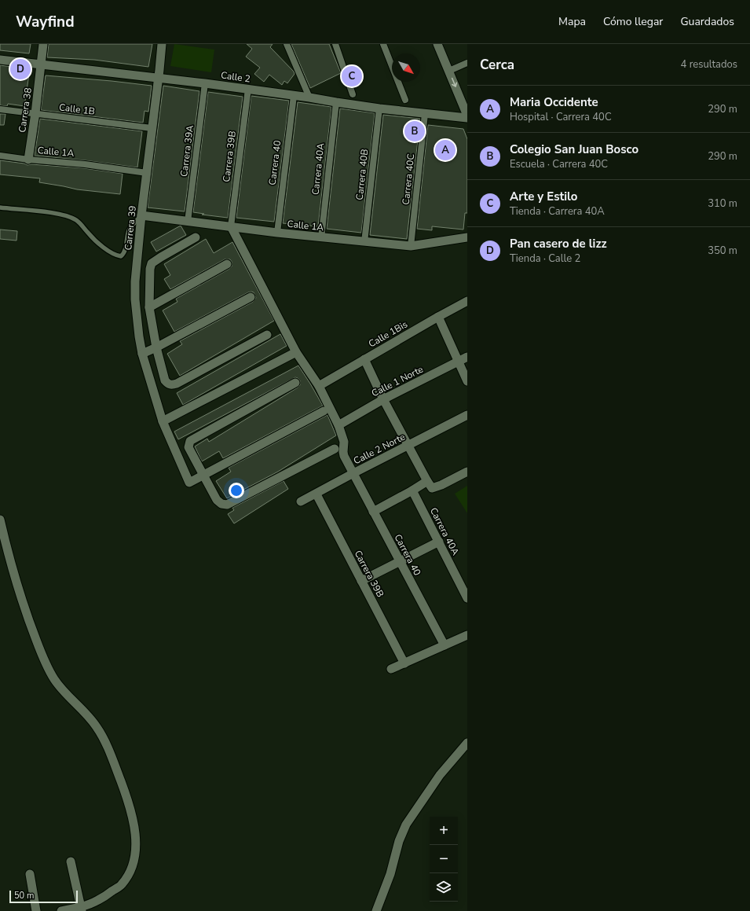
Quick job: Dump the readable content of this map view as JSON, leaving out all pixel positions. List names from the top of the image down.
{
  "streets": {
    "street": [
      "Calle 2",
      "Calle 1B",
      "Carrera 38",
      "Carrera 39A",
      "Calle 1A",
      "Carrera 39B",
      "Carrera 40",
      "Carrera 40A",
      "Carrera 40B",
      "Carrera 40C",
      "Carrera 39",
      "Calle 1Bis",
      "Calle 1 Norte",
      "Calle 2 Norte"
    ]
  },
  "crossings": [
    ["Calle 2", "Carrera 38"],
    ["Calle 2", "Carrera 39A"],
    ["Calle 2", "Carrera 39B"],
    ["Calle 2", "Carrera 40"],
    ["Calle 2", "Carrera 40A"],
    ["Calle 2", "Carrera 40B"],
    ["Calle 2", "Carrera 40C"],
    ["Calle 2", "Carrera 39"],
    ["Calle 1B", "Carrera 38"],
    ["Calle 1B", "Carrera 39"],
    ["Carrera 38", "Calle 1A"],
    ["Carrera 39A", "Calle 1A"],
    ["Calle 1A", "Carrera 39B"],
    ["Calle 1A", "Carrera 40"],
    ["Calle 1A", "Carrera 40A"],
    ["Calle 1A", "Carrera 40B"],
    ["Calle 1A", "Carrera 40C"],
    ["Calle 1A", "Carrera 39"],
    ["Carrera 39B", "Calle 2 Norte"],
    ["Carrera 40", "Calle 1 Norte"],
    ["Carrera 40", "Calle 2 Norte"]
  ],
  "scale_bar": "50 m",
  "north": "bottom right",
  "page": {
    "header": "Wayfind",
    "nav": ["Mapa", "Cómo llegar", "Guardados"],
    "heading": ["Cerca", "4 resultados"],
    "pins": [
      "D",
      "C",
      "B",
      "A"
    ],
    "list": [
      {
        "mark": "A",
        "name": "Maria Occidente",
        "note": "Hospital · Carrera 40C",
        "value": "290 m"
      },
      {
        "mark": "B",
        "name": "Colegio San Juan Bosco",
        "note": "Escuela · Carrera 40C",
        "value": "290 m"
      },
      {
        "mark": "C",
        "name": "Arte y Estilo",
        "note": "Tienda · Carrera 40A",
        "value": "310 m"
      },
      {
        "mark": "D",
        "name": "Pan casero de lizz",
        "note": "Tienda · Calle 2",
        "value": "350 m"
      }
    ],
    "map_buttons": ["+", "−"],
    "scale": "50 m"
  }
}
